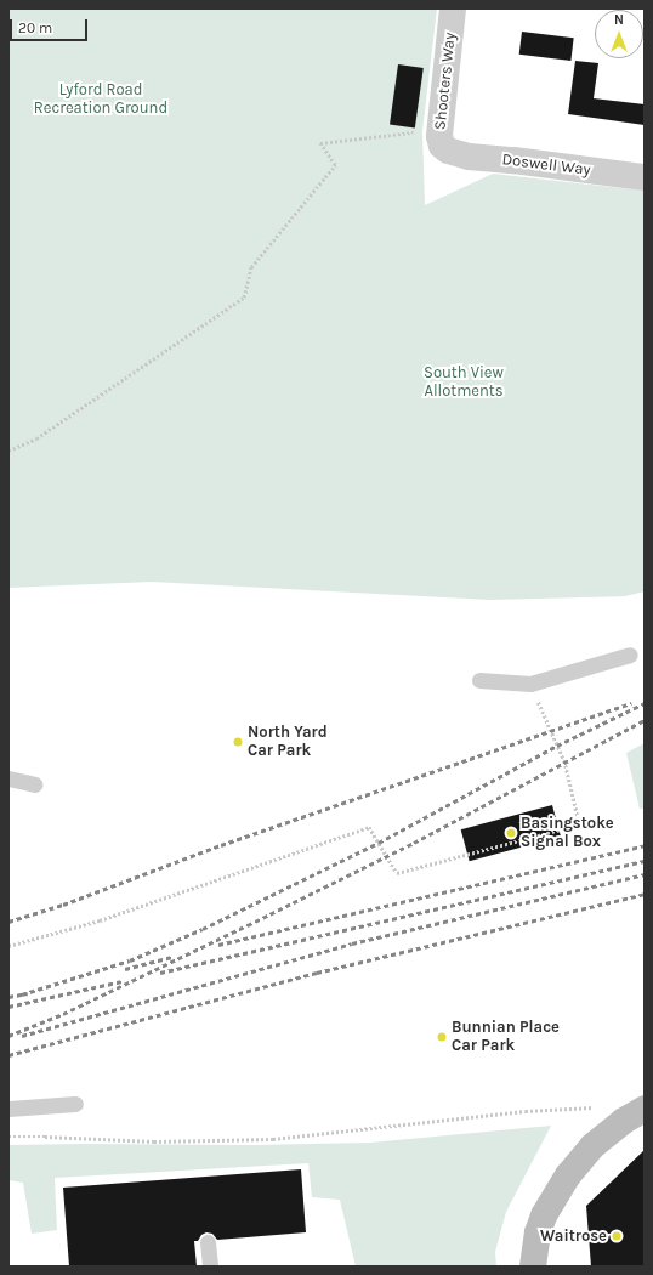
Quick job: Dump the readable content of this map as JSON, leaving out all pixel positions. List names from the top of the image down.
{
  "streets": {
    "street": ["Shooters Way", "Doswell Way"]
  },
  "crossings": [
    ["Shooters Way", "Doswell Way"]
  ],
  "parks": ["Lyford Road Recreation Ground", "South View Allotments"],
  "places": [
    "North Yard Car Park",
    "Basingstoke Signal Box",
    "Bunnian Place Car Park",
    "Waitrose"
  ],
  "scale_bar": "20 m",
  "north": "top"
}
